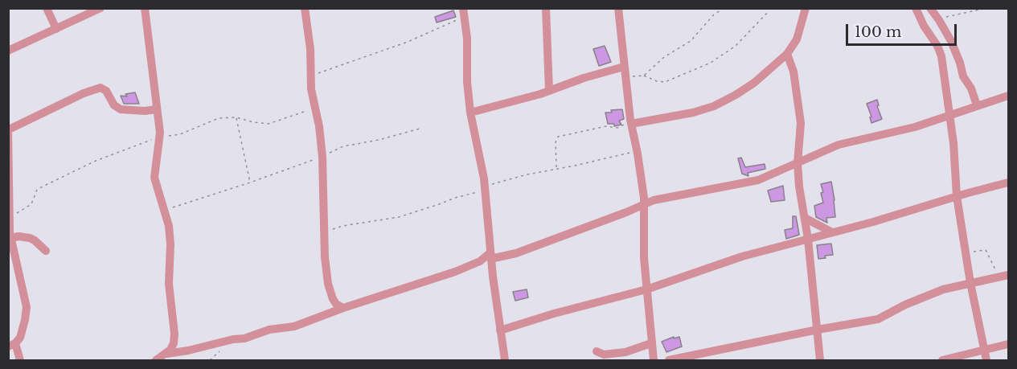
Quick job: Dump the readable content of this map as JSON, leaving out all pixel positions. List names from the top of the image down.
{
  "scale_bar": "100 m"
}
